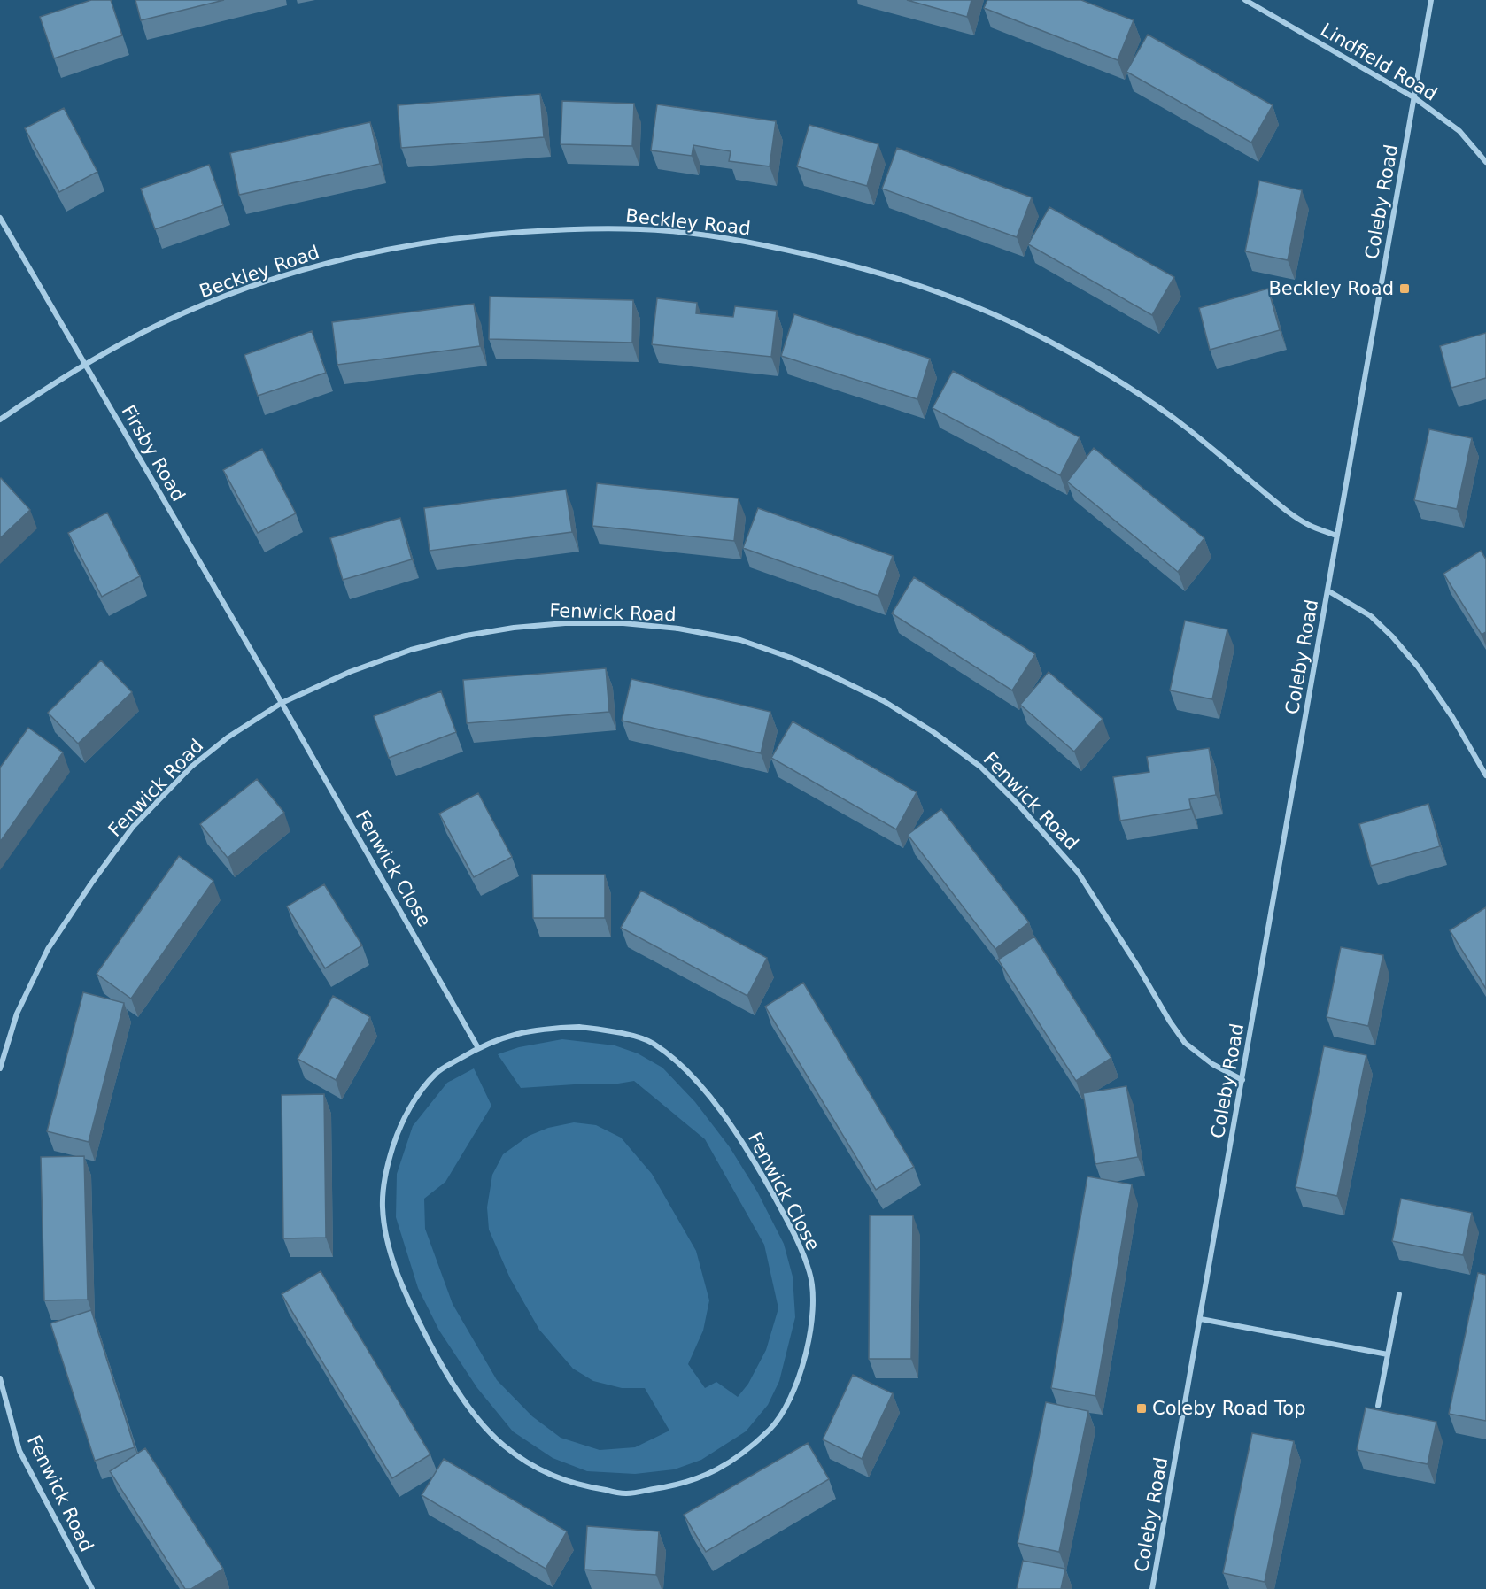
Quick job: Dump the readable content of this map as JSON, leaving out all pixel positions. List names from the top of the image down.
{
  "streets": {
    "street": [
      "Lindfield Road",
      "Coleby Road",
      "Beckley Road",
      "Firsby Road",
      "Fenwick Road",
      "Fenwick Close"
    ]
  },
  "crossings": [
    ["Lindfield Road", "Coleby Road"],
    ["Coleby Road", "Beckley Road"],
    ["Coleby Road", "Fenwick Road"],
    ["Beckley Road", "Firsby Road"],
    ["Firsby Road", "Fenwick Road"],
    ["Firsby Road", "Fenwick Close"],
    ["Fenwick Road", "Fenwick Close"]
  ],
  "places": {
    "transit": ["Beckley Road", "Coleby Road Top"]
  }
}
